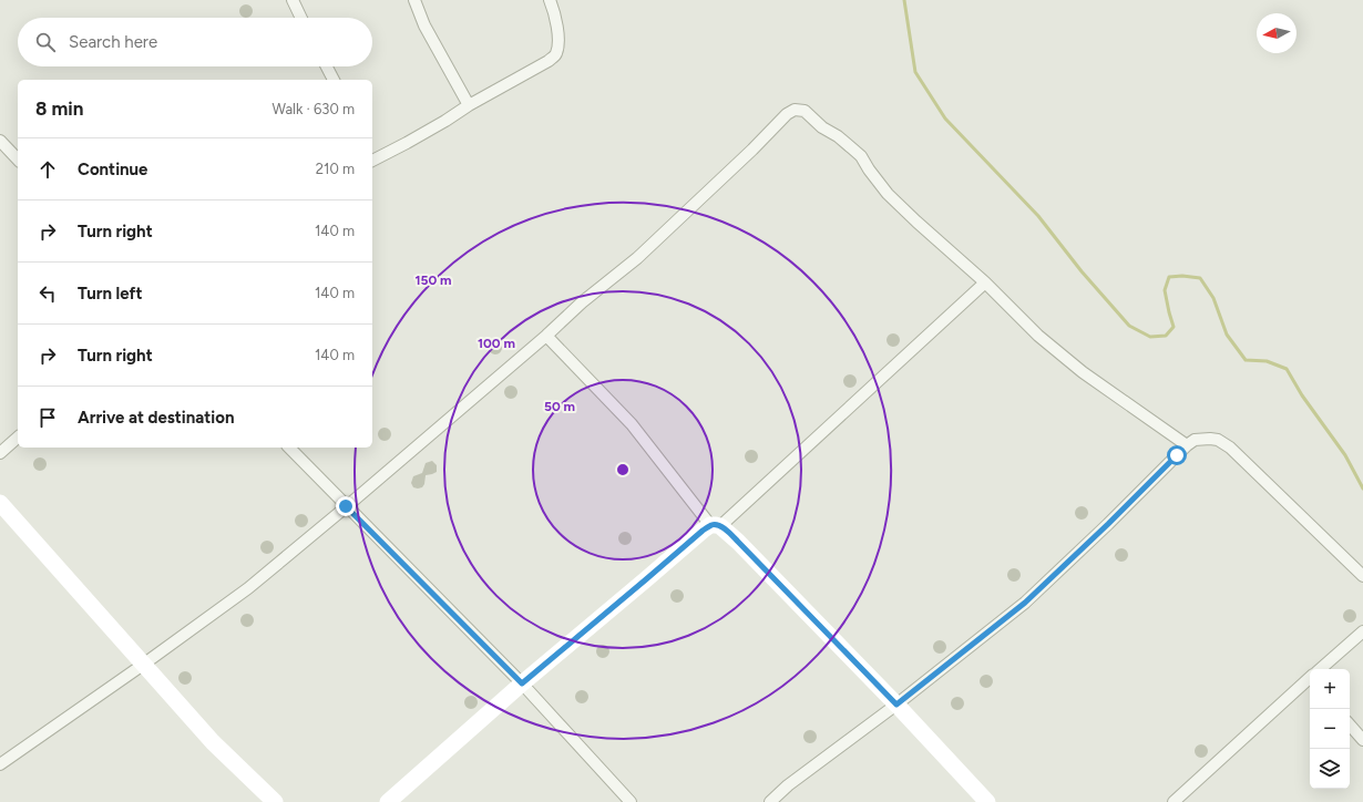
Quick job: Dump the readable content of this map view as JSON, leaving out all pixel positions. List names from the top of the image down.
{
  "north": "left",
  "page": {
    "search": "Search here",
    "heading": ["8 min", "Walk · 630 m"],
    "list": [
      ["Continue", "210 m"],
      ["Turn right", "140 m"],
      ["Turn left", "140 m"],
      ["Turn right", "140 m"],
      "Arrive at destination"
    ],
    "map_buttons": ["+", "−"]
  },
  "rings": ["150 m", "100 m", "50 m"]
}
